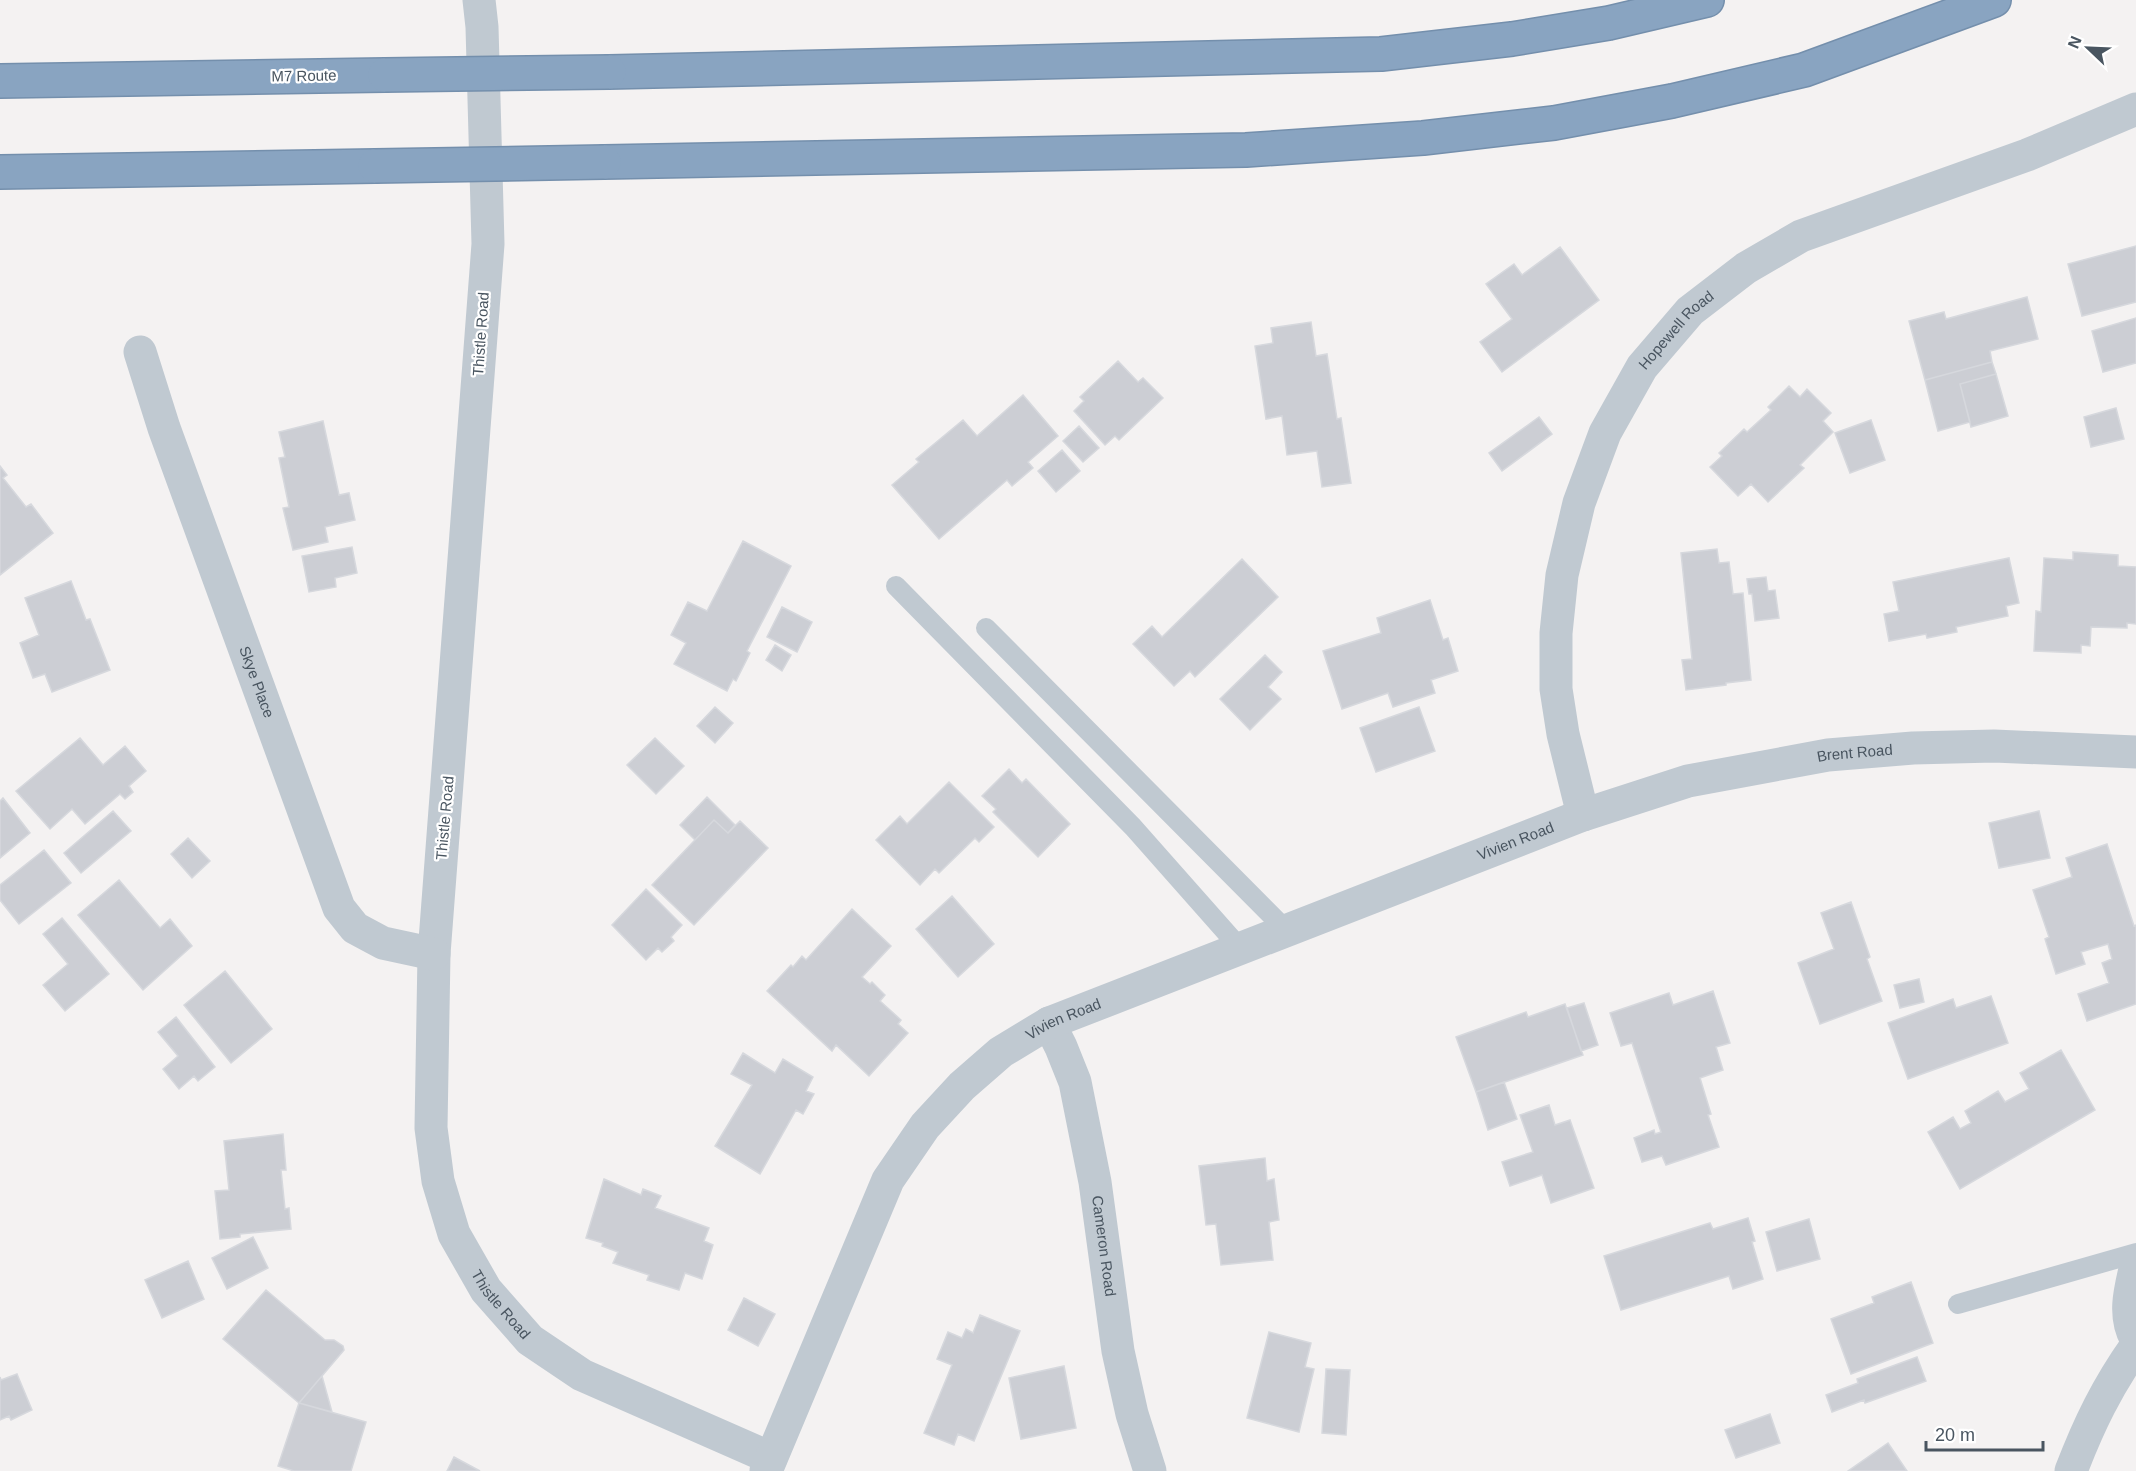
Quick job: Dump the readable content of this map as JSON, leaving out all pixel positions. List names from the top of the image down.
{
  "streets": {
    "highway": ["M7 Route"],
    "street": [
      "Hopewell Road",
      "Thistle Road",
      "Skye Place",
      "Brent Road",
      "Vivien Road",
      "Cameron Road"
    ]
  },
  "crossings": [
    ["Hopewell Road", "Brent Road"],
    ["Hopewell Road", "Vivien Road"],
    ["Thistle Road", "Skye Place"],
    ["Thistle Road", "Vivien Road"],
    ["Brent Road", "Vivien Road"],
    ["Vivien Road", "Cameron Road"]
  ],
  "scale_bar": "20 m",
  "north": "top left"
}
